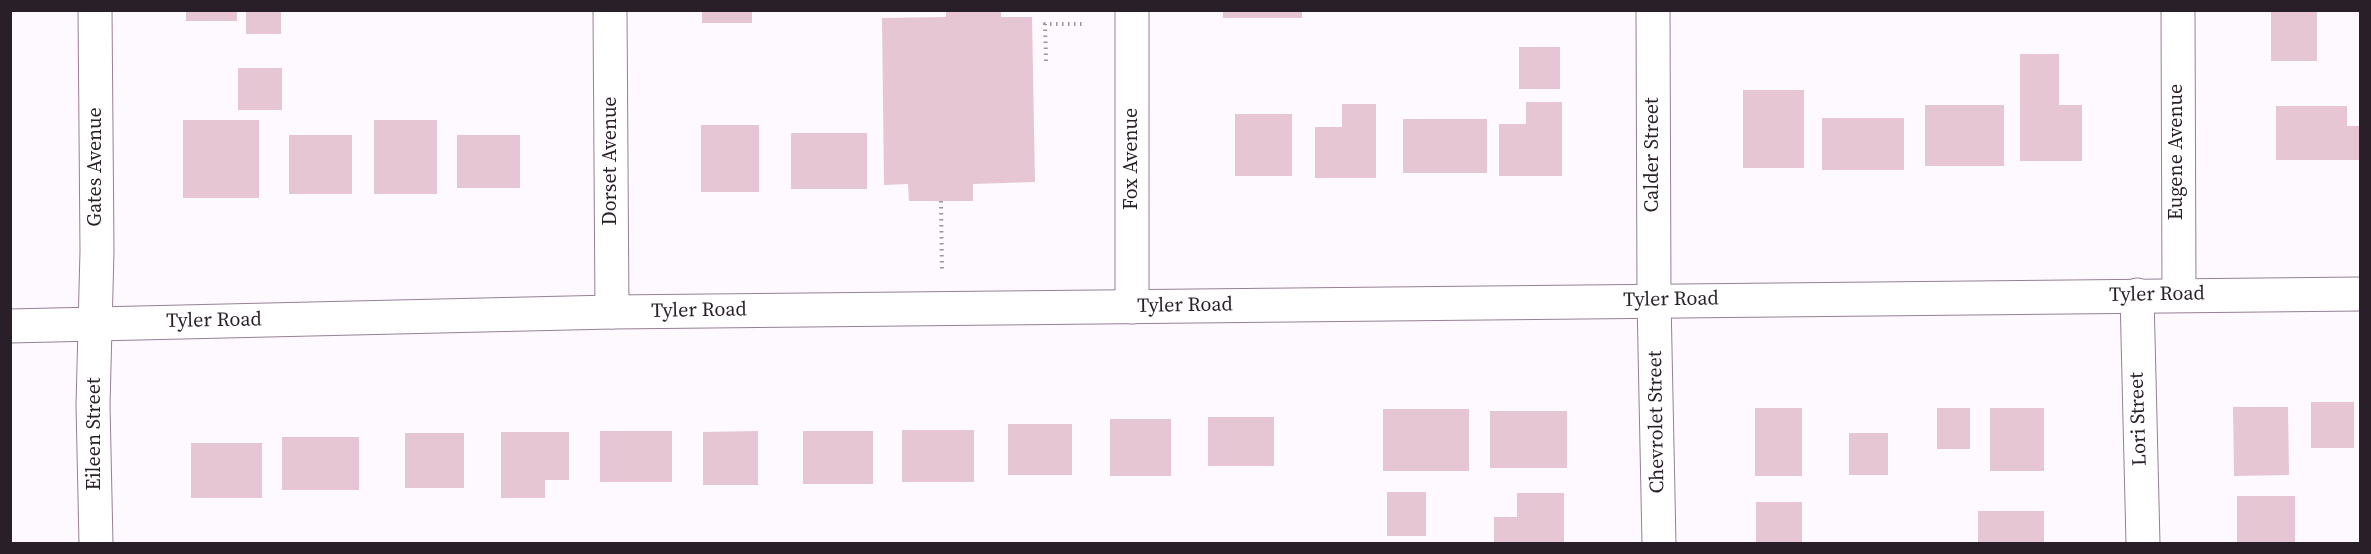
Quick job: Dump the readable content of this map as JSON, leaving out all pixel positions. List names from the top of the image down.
{
  "streets": {
    "street": [
      "Eugene Avenue",
      "Calder Street",
      "Fox Avenue",
      "Dorset Avenue",
      "Gates Avenue",
      "Tyler Road",
      "Lori Street",
      "Chevrolet Street",
      "Eileen Street"
    ]
  },
  "crossings": [
    ["Eugene Avenue", "Tyler Road"],
    ["Calder Street", "Tyler Road"],
    ["Calder Street", "Chevrolet Street"],
    ["Fox Avenue", "Tyler Road"],
    ["Dorset Avenue", "Tyler Road"],
    ["Gates Avenue", "Tyler Road"],
    ["Gates Avenue", "Eileen Street"],
    ["Tyler Road", "Lori Street"],
    ["Tyler Road", "Chevrolet Street"],
    ["Tyler Road", "Eileen Street"]
  ]
}
